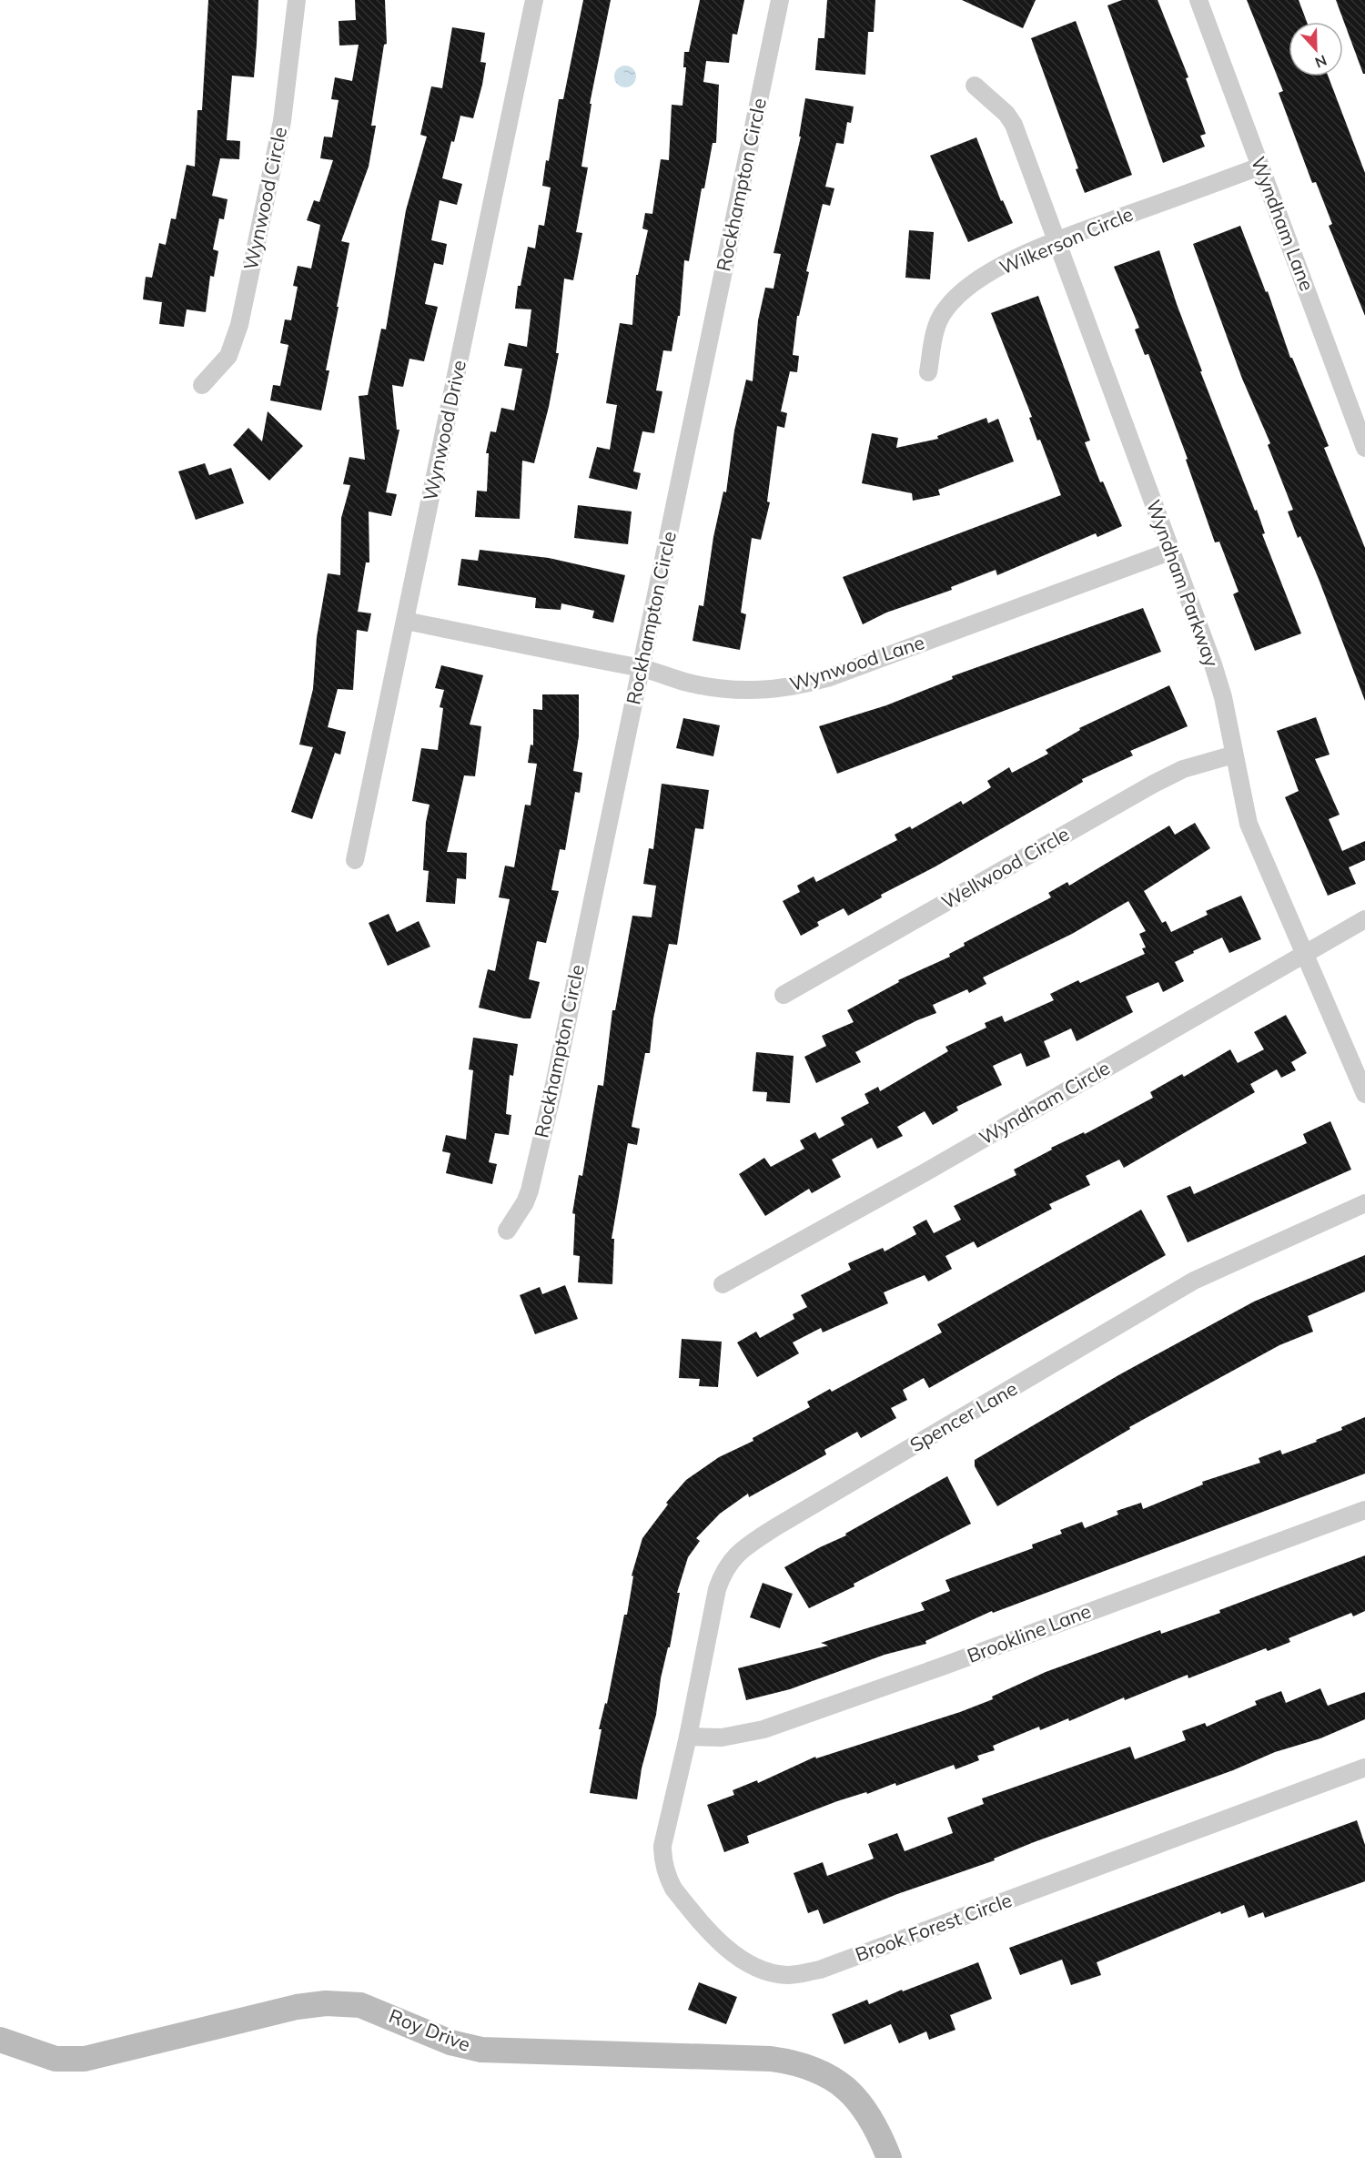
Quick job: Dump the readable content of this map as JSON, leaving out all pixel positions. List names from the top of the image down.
{
  "streets": {
    "street": [
      "Rockhampton Circle",
      "Wynwood Circle",
      "Wyndham Lane",
      "Wilkerson Circle",
      "Wynwood Drive",
      "Wyndham Parkway",
      "Wynwood Lane",
      "Wellwood Circle",
      "Wyndham Circle",
      "Spencer Lane",
      "Brookline Lane",
      "Brook Forest Circle",
      "Roy Drive"
    ]
  },
  "crossings": [
    ["Rockhampton Circle", "Wynwood Lane"],
    ["Wyndham Lane", "Wilkerson Circle"],
    ["Wilkerson Circle", "Wyndham Parkway"],
    ["Wynwood Drive", "Wynwood Lane"],
    ["Wyndham Parkway", "Wynwood Lane"],
    ["Wyndham Parkway", "Wellwood Circle"],
    ["Wyndham Parkway", "Wyndham Circle"],
    ["Spencer Lane", "Brookline Lane"],
    ["Spencer Lane", "Brook Forest Circle"],
    ["Brookline Lane", "Brook Forest Circle"]
  ],
  "north": "bottom"
}
